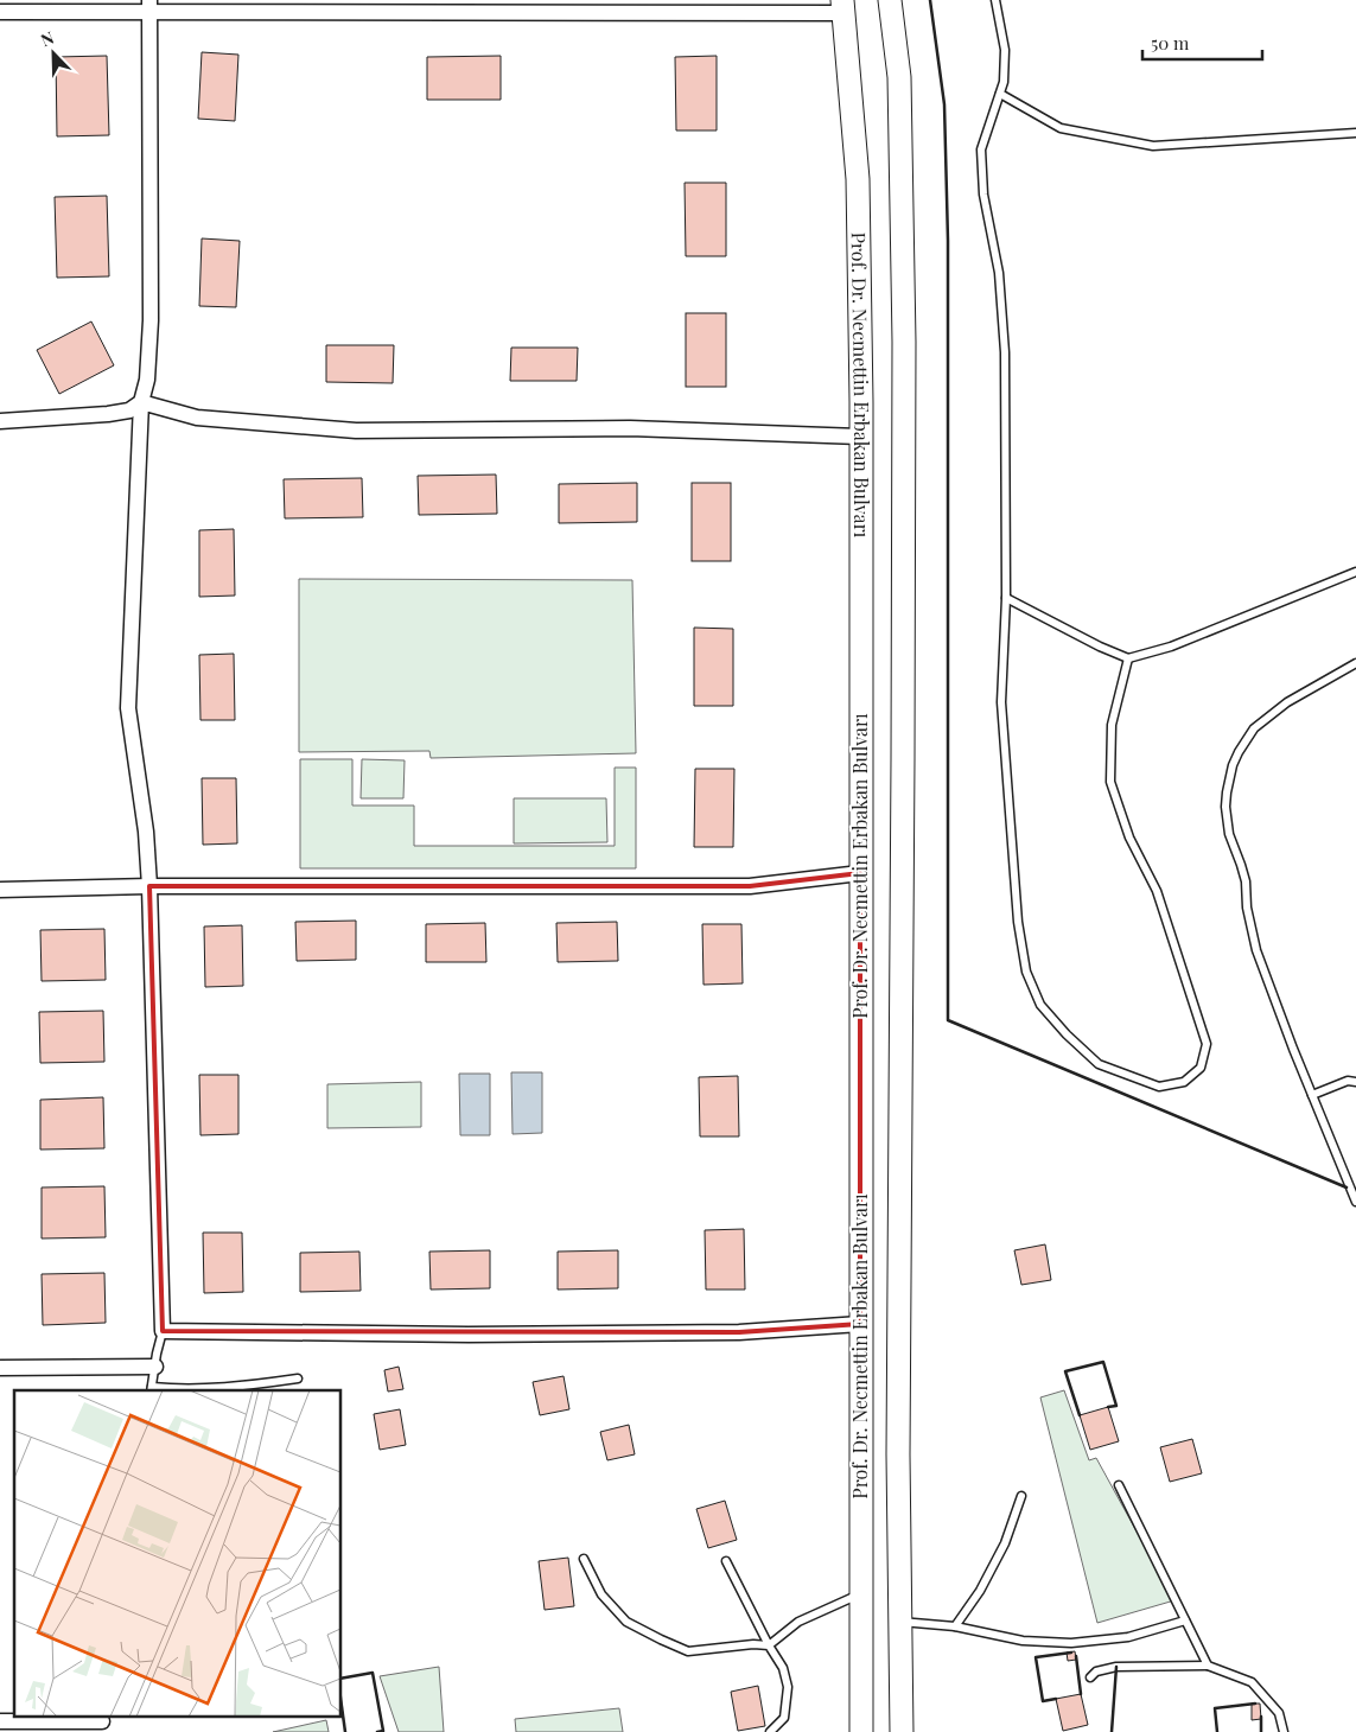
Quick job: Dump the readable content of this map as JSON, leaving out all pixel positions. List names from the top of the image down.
{
  "streets": {
    "main road": ["Prof. Dr. Necmettin Erbakan Bulvarı"]
  },
  "scale_bar": "50 m",
  "north": "top left"
}
